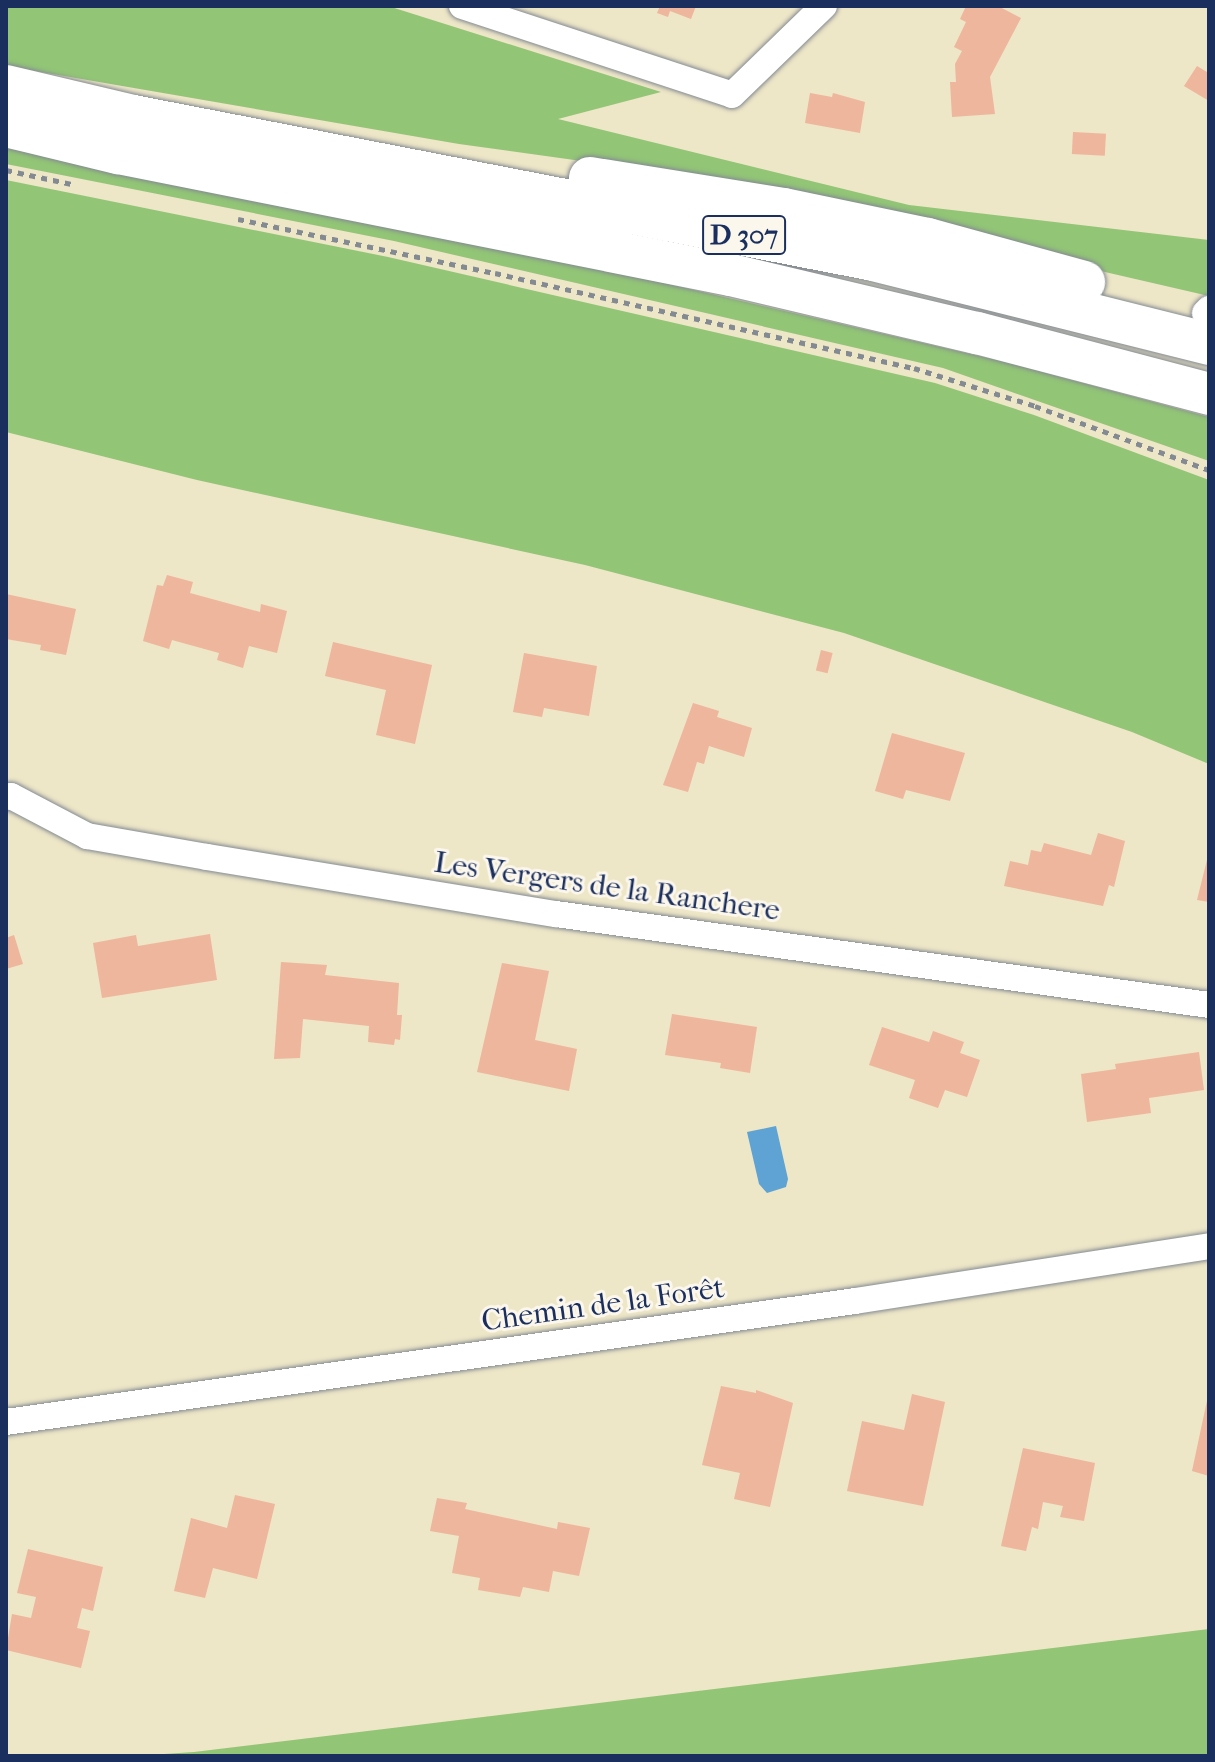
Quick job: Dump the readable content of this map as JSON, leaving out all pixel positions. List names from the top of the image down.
{
  "streets": {
    "main road": ["D 307"],
    "street": ["Les Vergers de la Ranchere", "Chemin de la Forêt"]
  }
}
